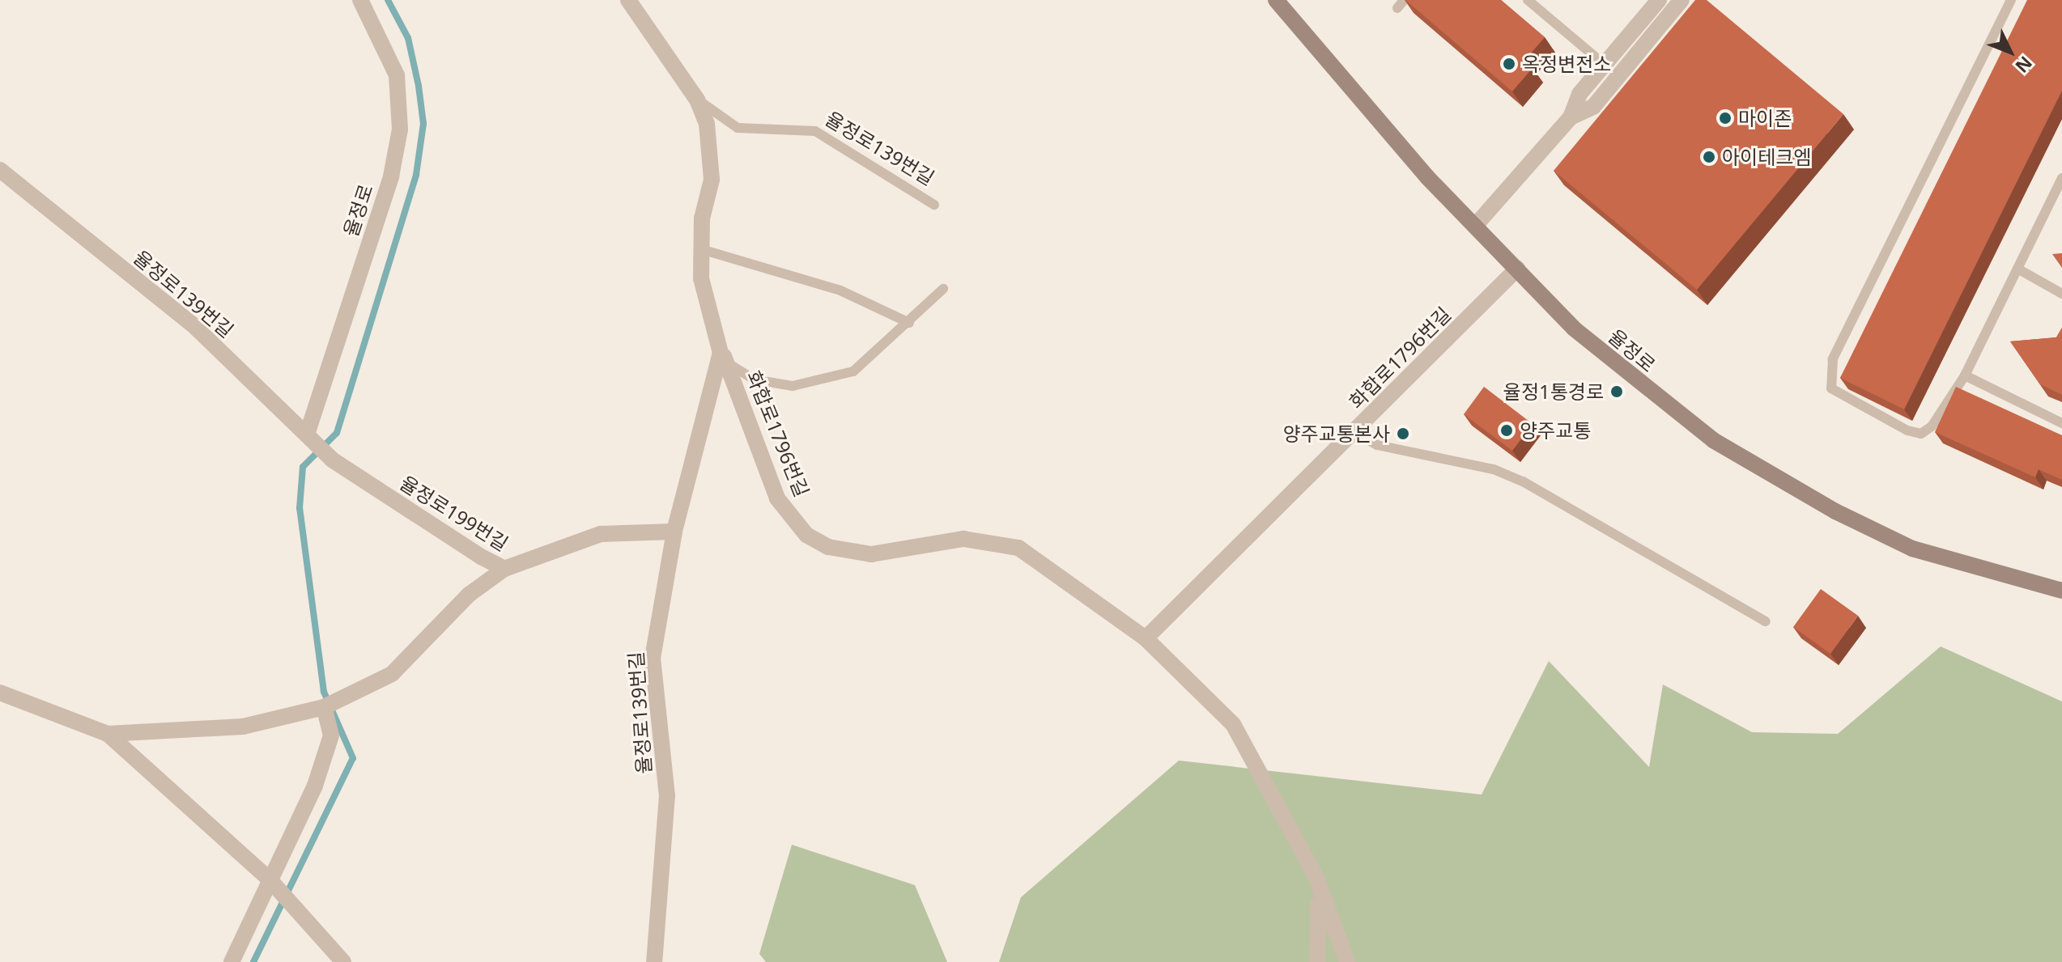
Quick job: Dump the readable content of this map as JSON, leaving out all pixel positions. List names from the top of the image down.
{
  "streets": {
    "main road": ["율정로"],
    "street": ["율정로139번길", "화합로1796번길", "율정로199번길"]
  },
  "crossings": [
    ["율정로139번길", "율정로"],
    ["율정로139번길", "화합로1796번길"],
    ["율정로139번길", "율정로199번길"],
    ["율정로", "화합로1796번길"]
  ],
  "places": [
    "옥정변전소",
    "마이존",
    "아이테크엠",
    "율정1통경로",
    "양주교통",
    "양주교통본사"
  ],
  "north": "bottom right"
}
